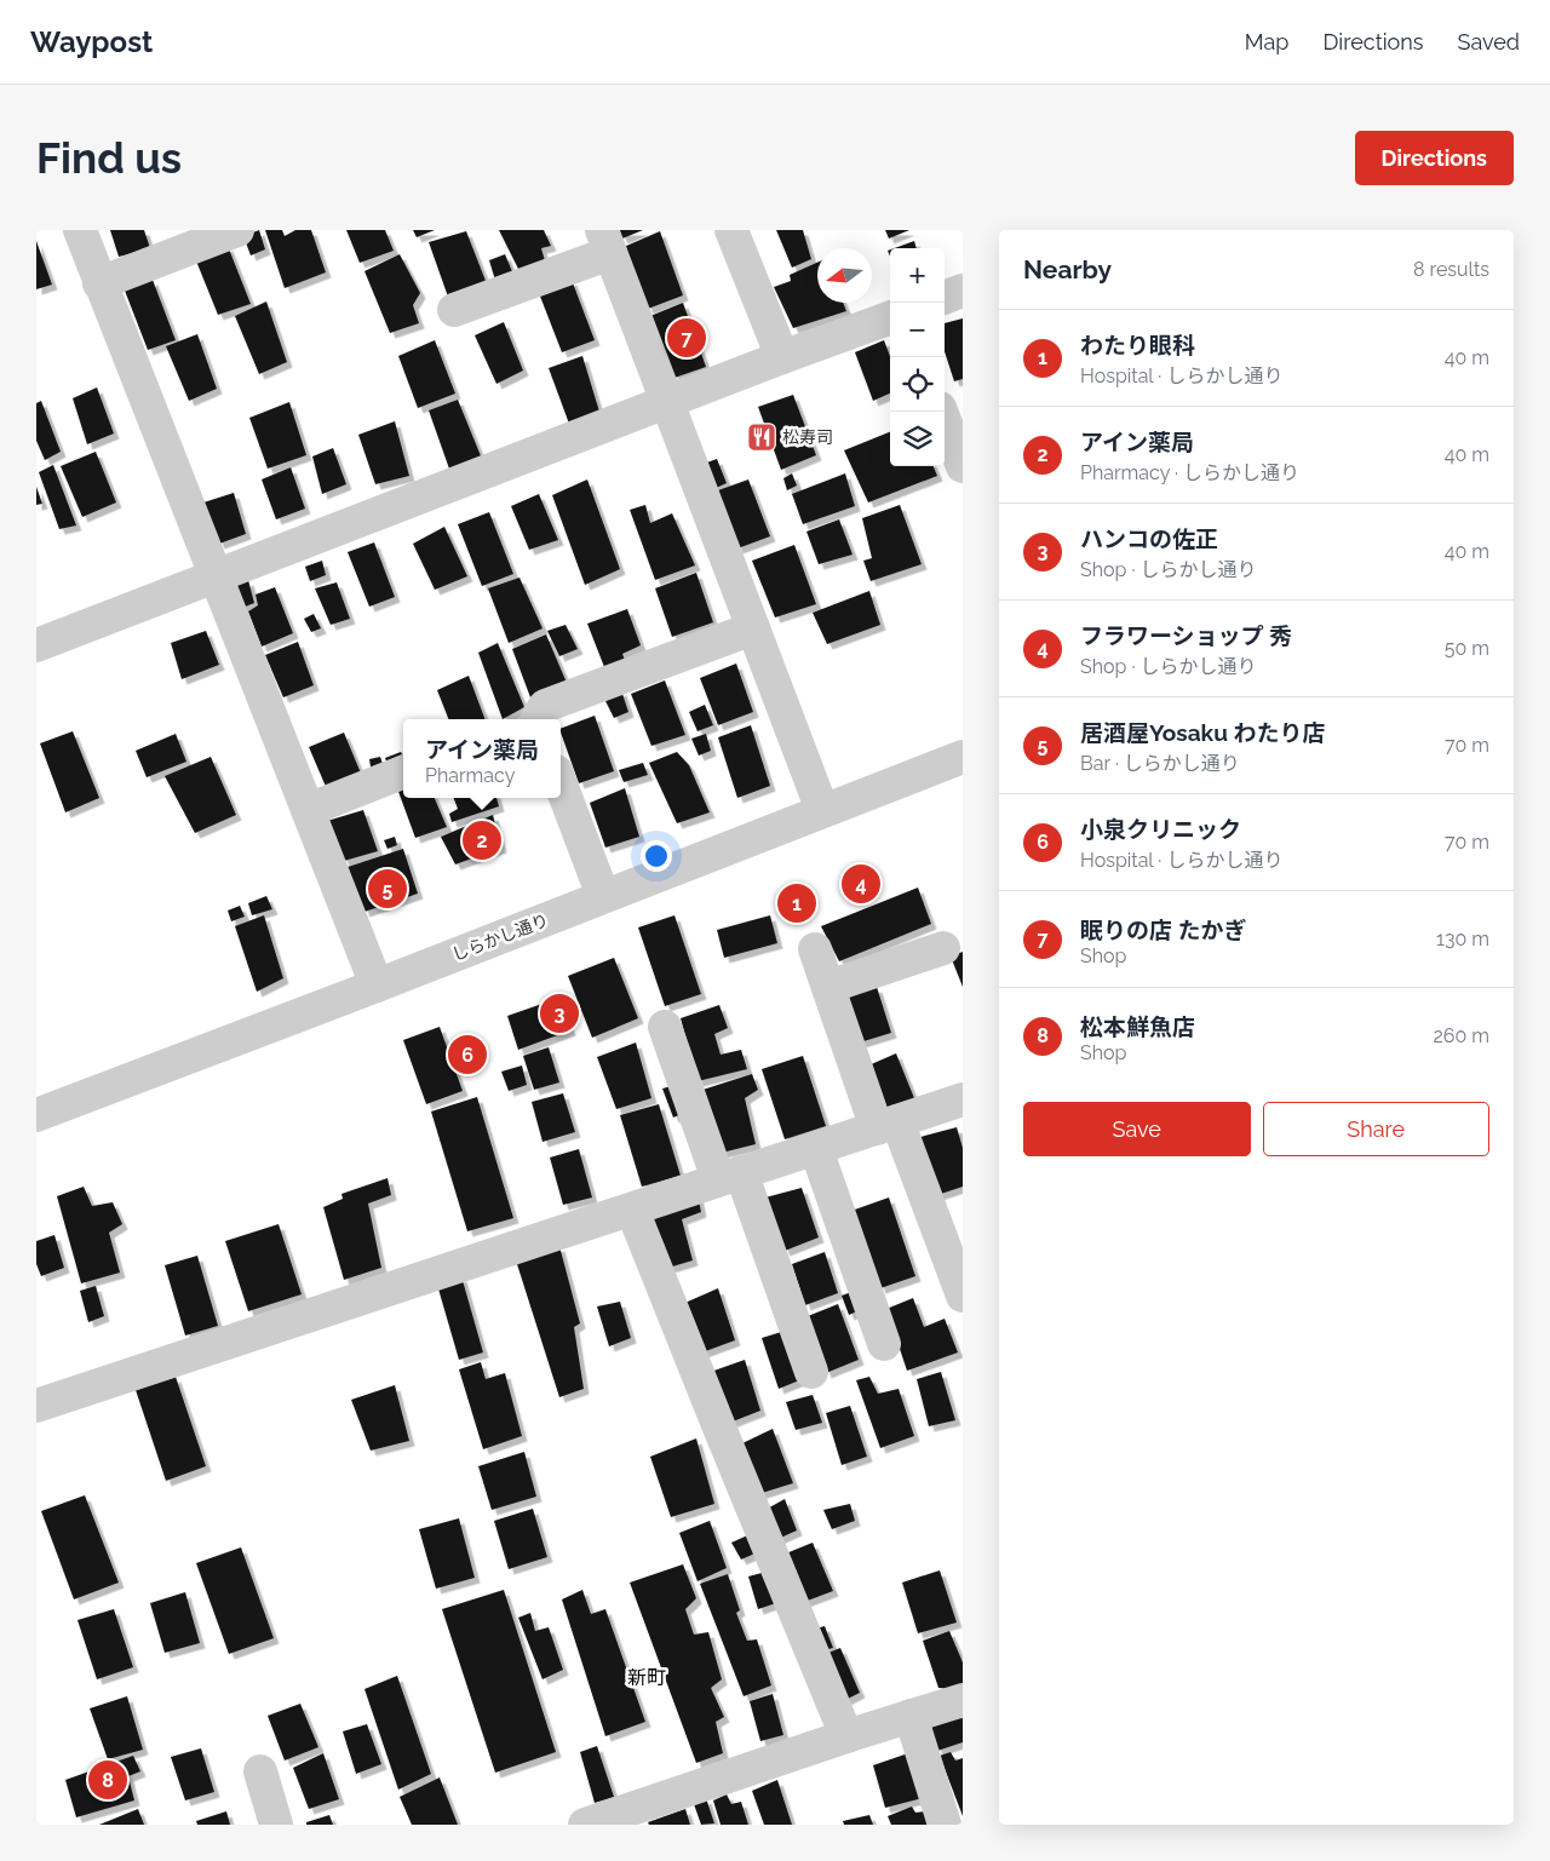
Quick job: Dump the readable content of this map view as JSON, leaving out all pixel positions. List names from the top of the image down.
{
  "streets": {
    "street": ["しらかし通り"]
  },
  "districts": ["新町"],
  "places": {
    "restaurant": ["松寿司"]
  },
  "north": "left",
  "page": {
    "header": "Waypost",
    "nav": ["Map", "Directions", "Saved"],
    "buttons": [
      "Directions",
      ["Save", "Share"]
    ],
    "title": "Find us",
    "heading": ["Nearby", "8 results"],
    "map_buttons": ["+", "−"],
    "list": [
      {
        "mark": "1",
        "name": "わたり眼科",
        "note": "Hospital · しらかし通り",
        "value": "40 m"
      },
      {
        "mark": "2",
        "name": "アイン薬局",
        "note": "Pharmacy · しらかし通り",
        "value": "40 m"
      },
      {
        "mark": "3",
        "name": "ハンコの佐正",
        "note": "Shop · しらかし通り",
        "value": "40 m"
      },
      {
        "mark": "4",
        "name": "フラワーショップ 秀",
        "note": "Shop · しらかし通り",
        "value": "50 m"
      },
      {
        "mark": "5",
        "name": "居酒屋Yosaku わたり店",
        "note": "Bar · しらかし通り",
        "value": "70 m"
      },
      {
        "mark": "6",
        "name": "小泉クリニック",
        "note": "Hospital · しらかし通り",
        "value": "70 m"
      },
      {
        "mark": "7",
        "name": "眠りの店 たかぎ",
        "note": "Shop",
        "value": "130 m"
      },
      {
        "mark": "8",
        "name": "松本鮮魚店",
        "note": "Shop",
        "value": "260 m"
      }
    ],
    "pins": [
      "7",
      "2",
      "4",
      "5",
      "1",
      "3",
      "6",
      "8"
    ],
    "popup": ["アイン薬局", "Pharmacy"]
  }
}
